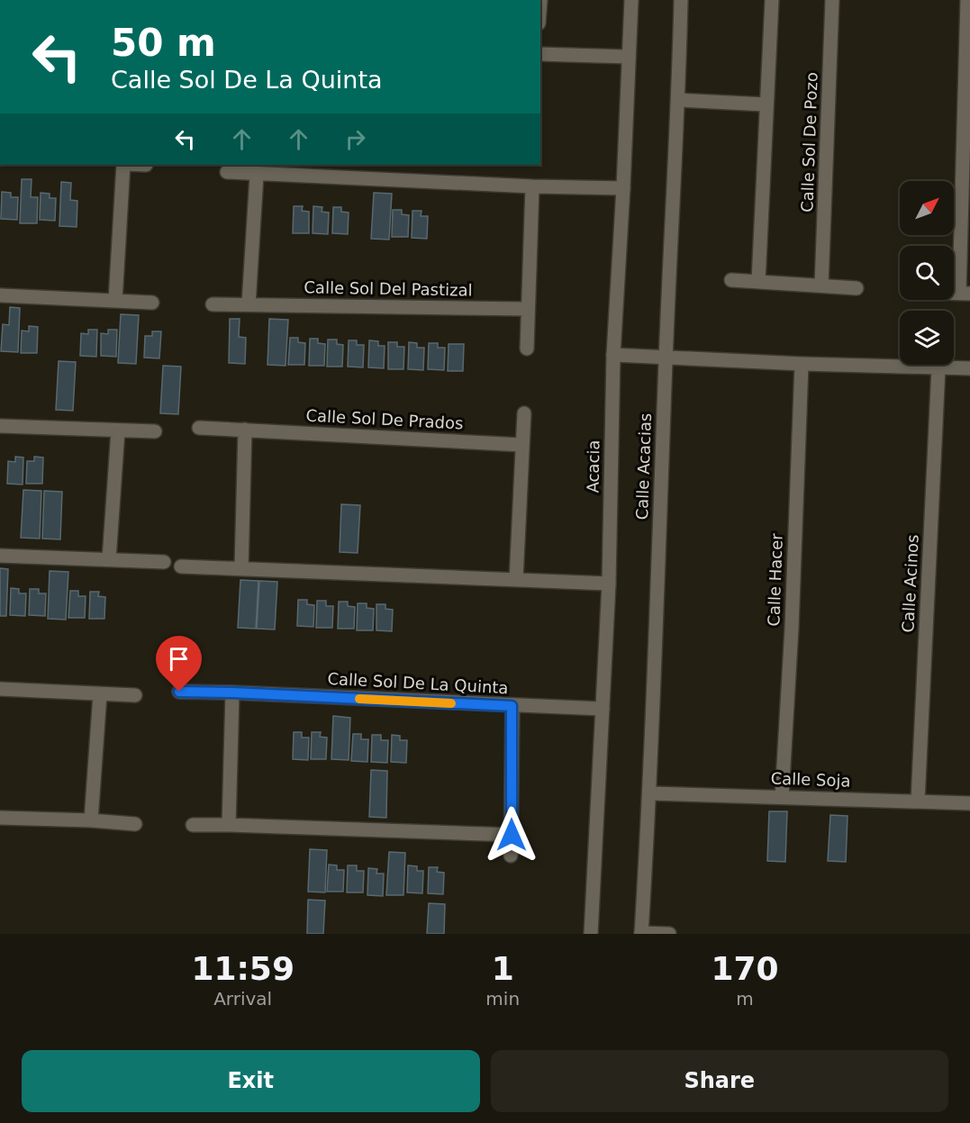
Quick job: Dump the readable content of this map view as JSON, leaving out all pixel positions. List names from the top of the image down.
{
  "streets": {
    "street": [
      "Calle Sol De Pozo",
      "Calle Sol Del Pastizal",
      "Calle Sol De Prados",
      "Acacia",
      "Calle Acacias",
      "Calle Hacer",
      "Calle Acinos",
      "Calle Sol De La Quinta",
      "Calle Soja"
    ]
  },
  "crossings": [
    ["Acacia", "Calle Sol De La Quinta"],
    ["Calle Acacias", "Calle Soja"],
    ["Calle Hacer", "Calle Soja"],
    ["Calle Acinos", "Calle Soja"]
  ],
  "north": "top right",
  "page": {
    "turn": ["50 m", "Calle Sol De La Quinta"],
    "eta": [
      "11:59",
      "Arrival",
      "1",
      "min",
      "170",
      "m"
    ],
    "buttons": ["Exit", "Share"]
  }
}
